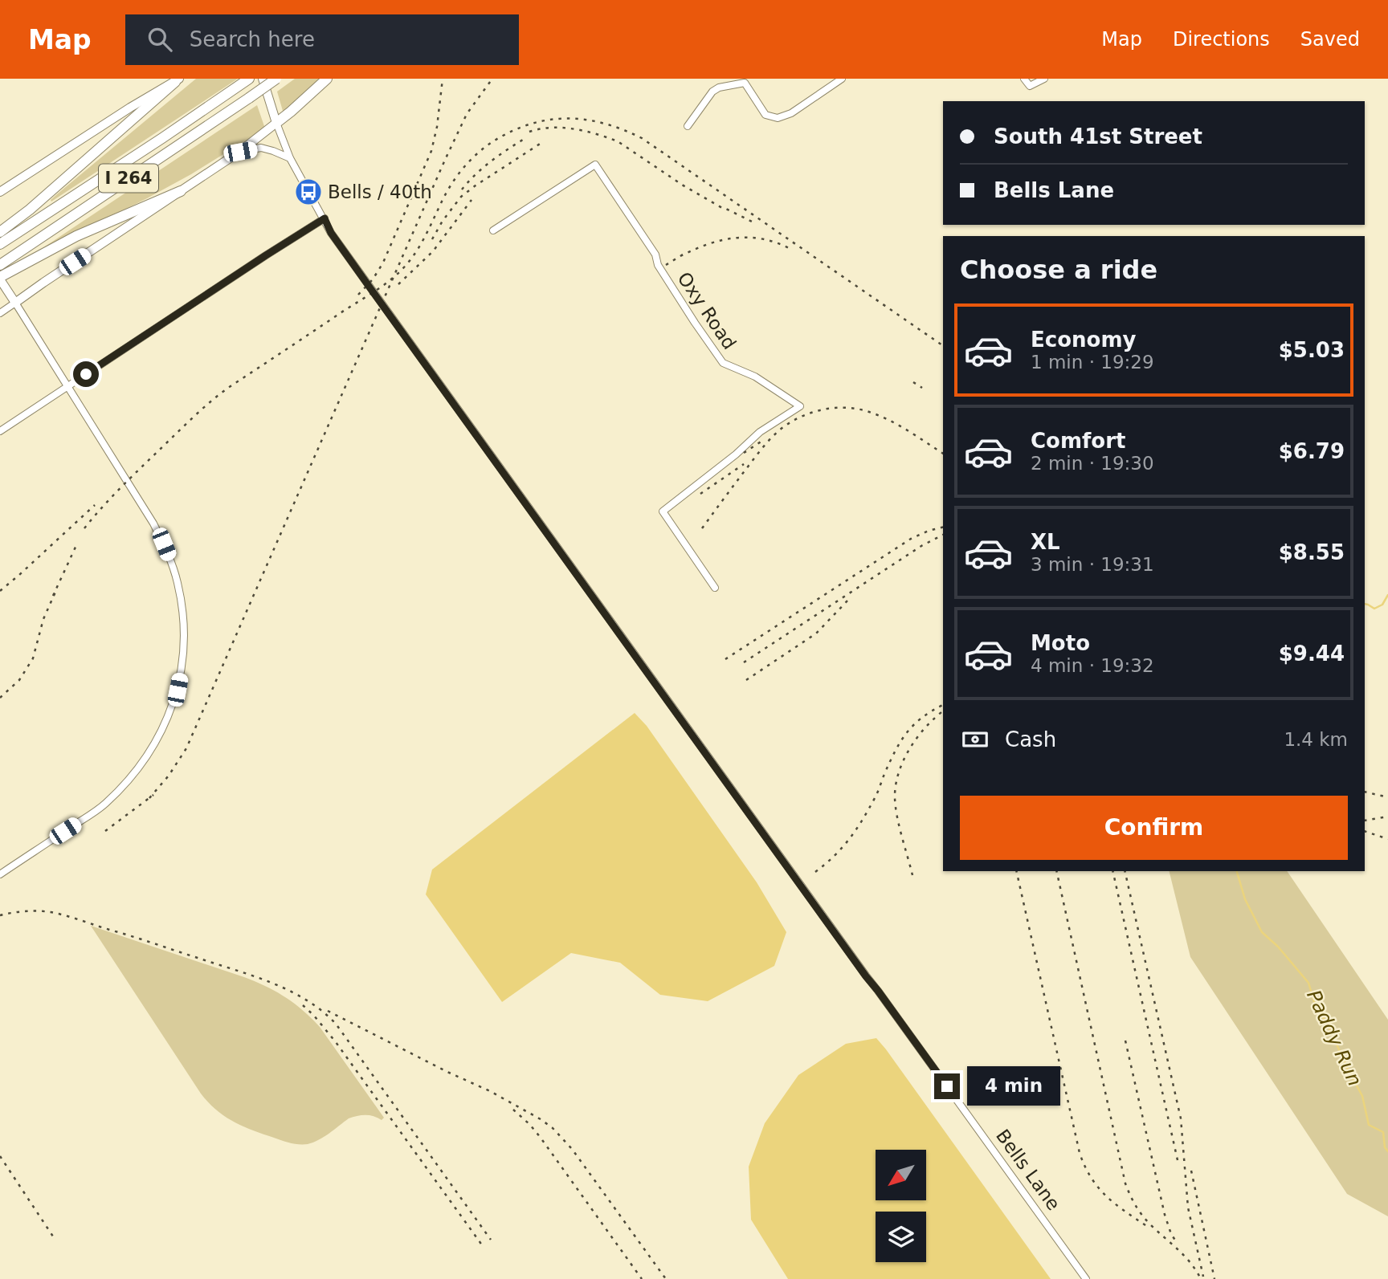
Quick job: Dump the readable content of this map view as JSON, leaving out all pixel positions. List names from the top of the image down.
{
  "streets": {
    "highway": ["I 264"],
    "main road": ["Bells Lane"],
    "street": ["Oxy Road"]
  },
  "water": ["Paddy Run"],
  "places": {
    "bus stop": ["Bells / 40th"]
  },
  "north": "bottom left",
  "page": {
    "header": "Map",
    "search": "Search here",
    "nav": ["Map", "Directions", "Saved"],
    "banner": ["South 41st Street", "Bells Lane"],
    "heading": "Choose a ride",
    "list": [
      {
        "name": "Economy",
        "note": "1 min · 19:29",
        "value": "$5.03"
      },
      {
        "name": "Comfort",
        "note": "2 min · 19:30",
        "value": "$6.79"
      },
      {
        "name": "XL",
        "note": "3 min · 19:31",
        "value": "$8.55"
      },
      {
        "name": "Moto",
        "note": "4 min · 19:32",
        "value": "$9.44"
      }
    ],
    "pay": ["Cash", "1.4 km"],
    "buttons": "Confirm",
    "bubble": "4 min"
  }
}
